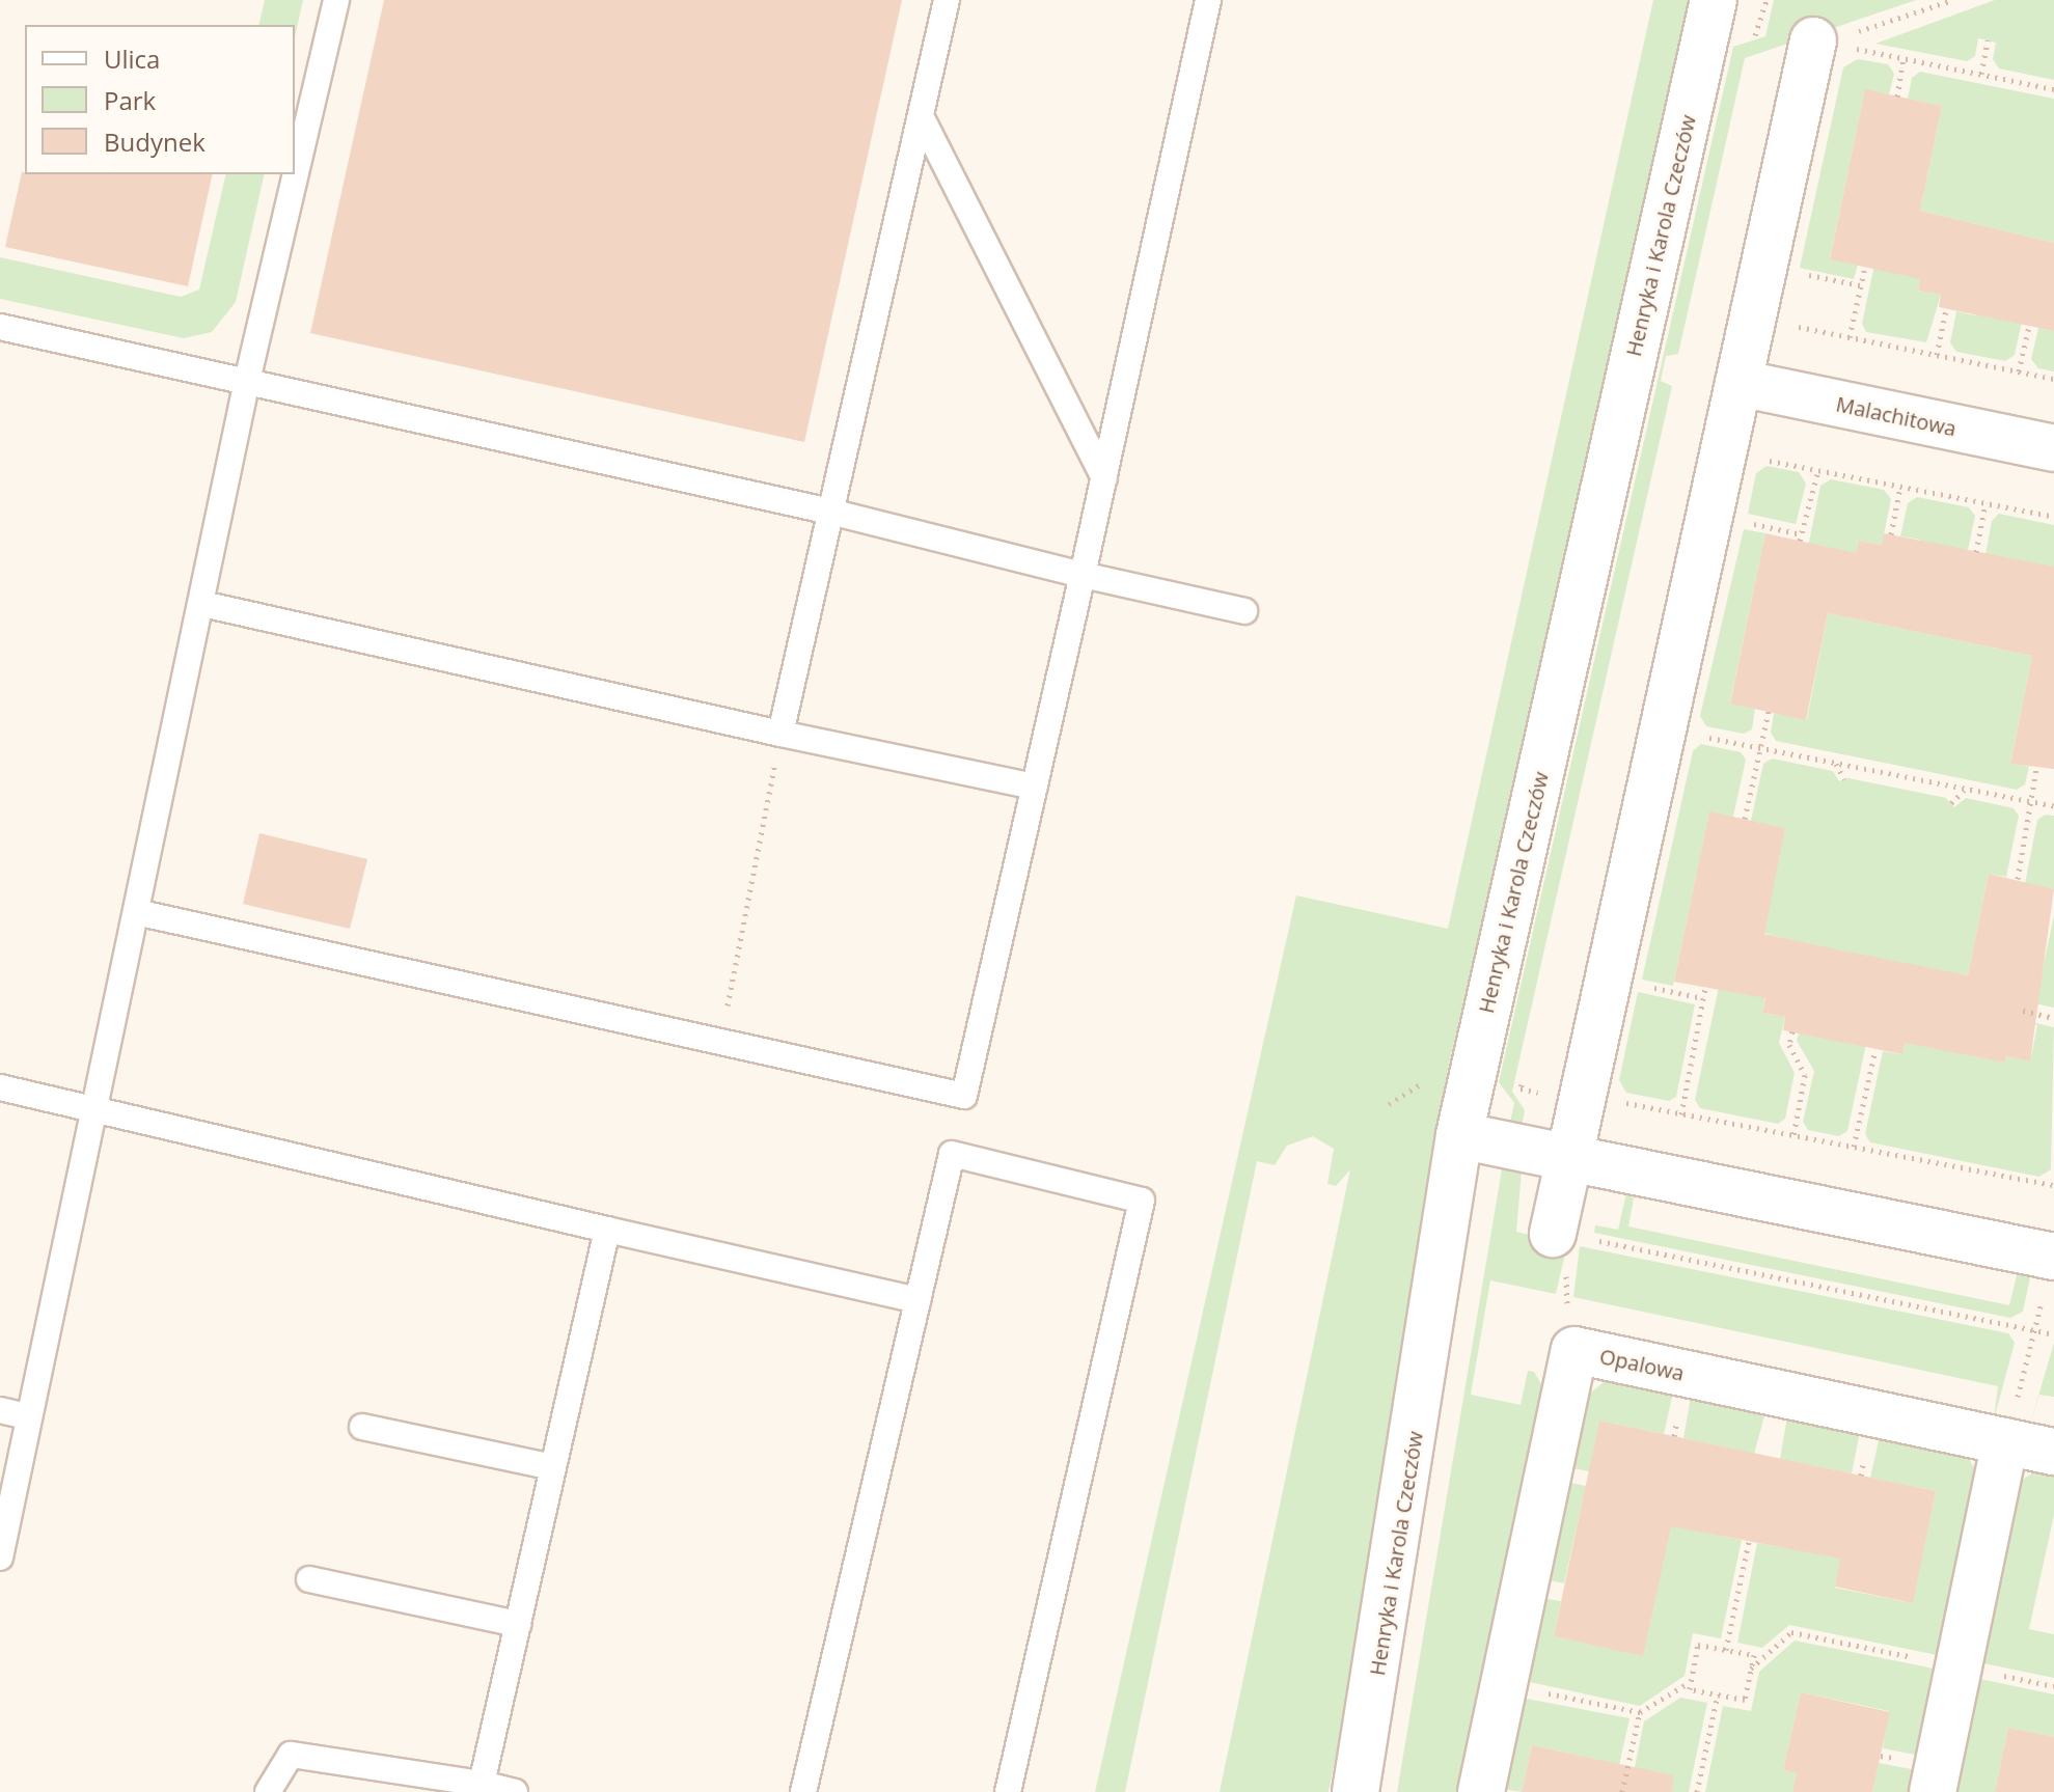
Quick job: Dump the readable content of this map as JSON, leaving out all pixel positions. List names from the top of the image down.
{
  "streets": {
    "street": ["Henryka i Karola Czeczów", "Malachitowa", "Opalowa"]
  },
  "legend": ["Ulica", "Park", "Budynek"]
}
